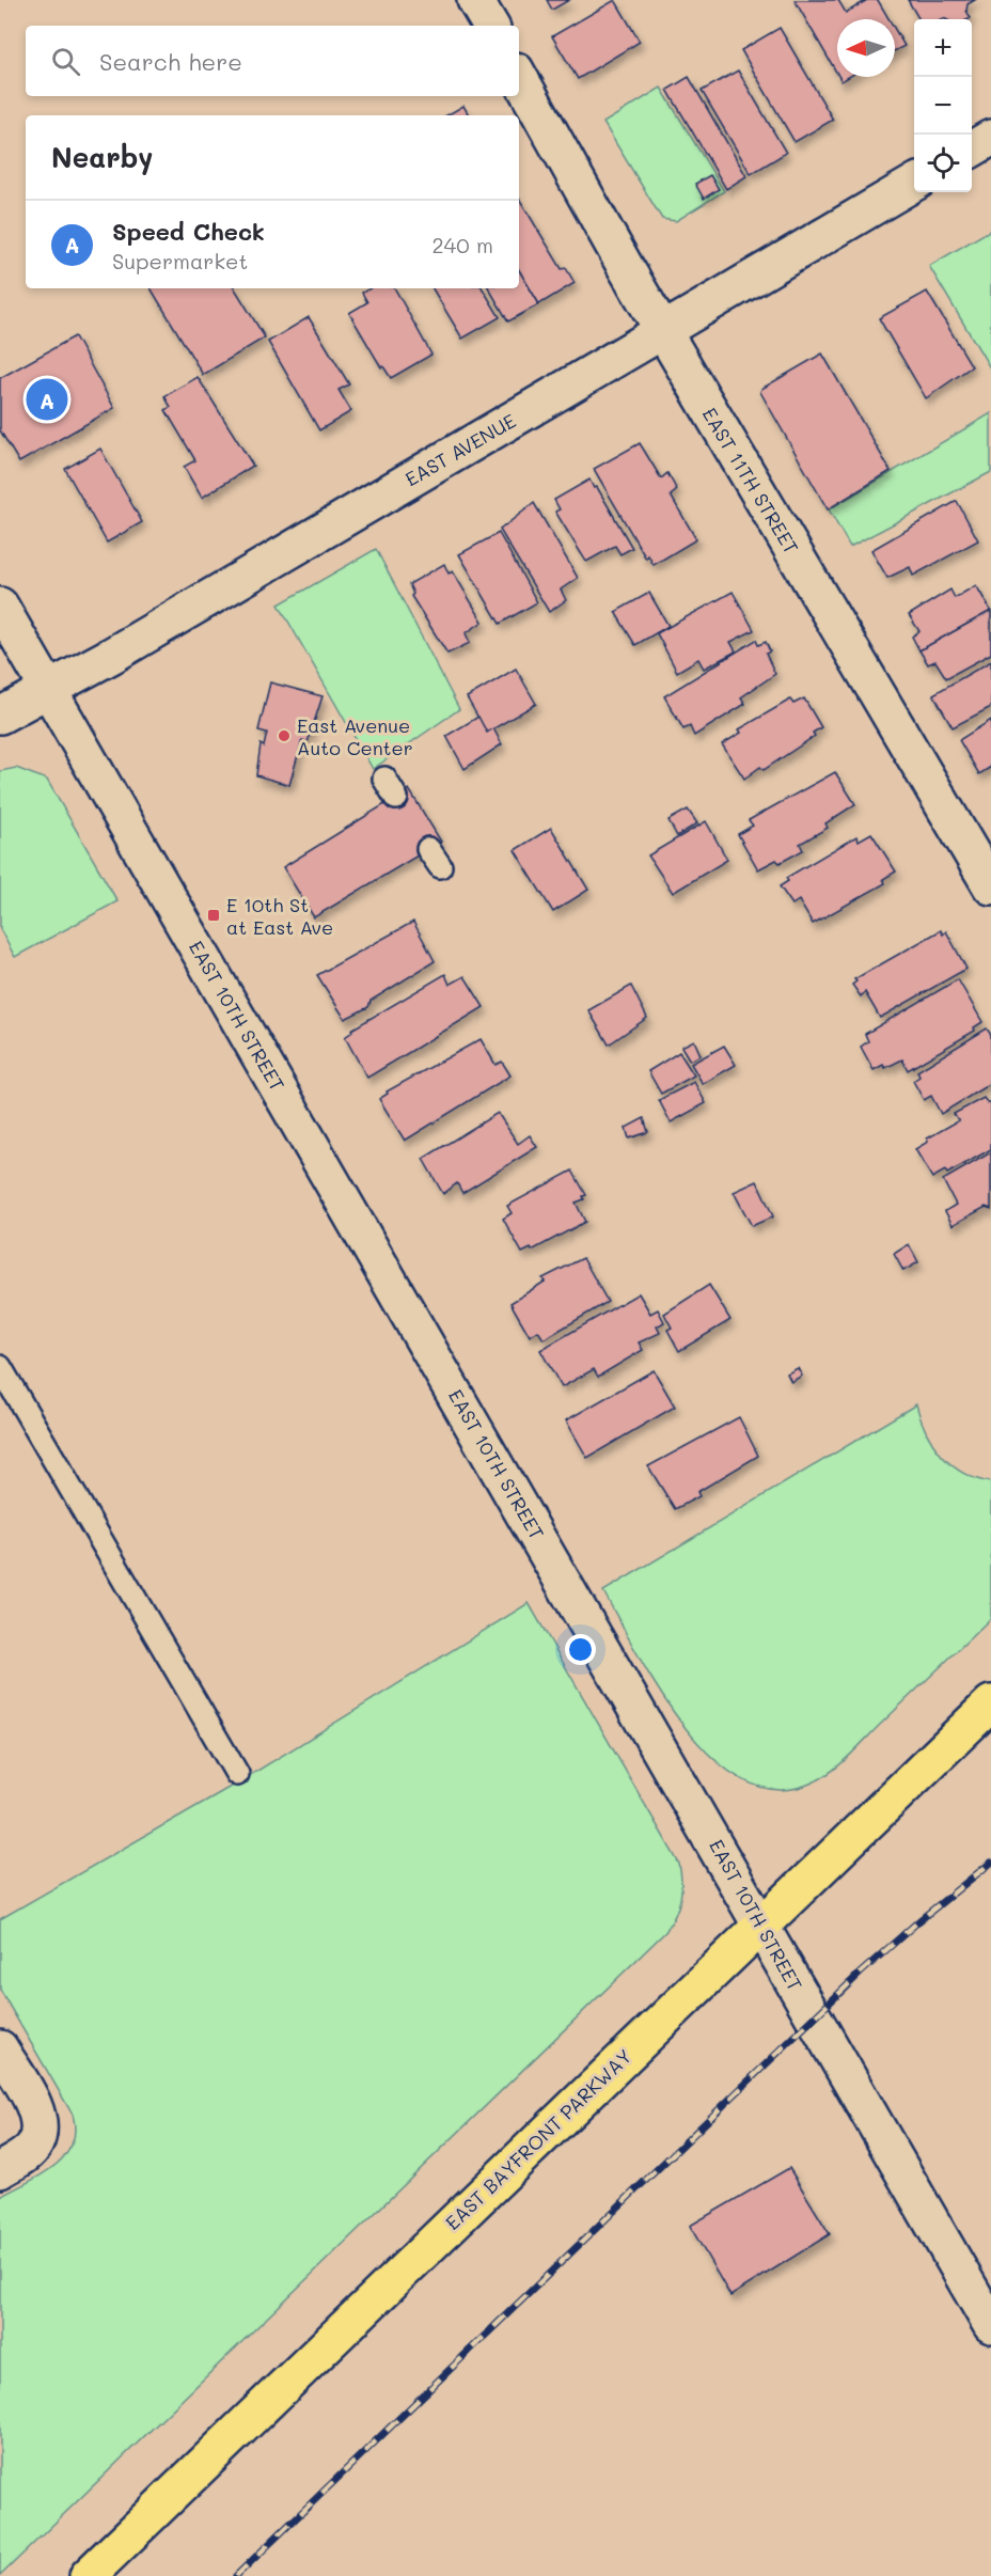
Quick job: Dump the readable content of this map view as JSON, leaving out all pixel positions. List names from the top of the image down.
{
  "streets": {
    "highway": ["EAST BAYFRONT PARKWAY"],
    "street": ["EAST AVENUE", "EAST 11TH STREET", "EAST 10TH STREET"]
  },
  "crossings": [
    ["EAST AVENUE", "EAST 11TH STREET"],
    ["EAST AVENUE", "EAST 10TH STREET"],
    ["EAST 10TH STREET", "EAST BAYFRONT PARKWAY"]
  ],
  "places": {
    "other": ["East Avenue Auto Center"],
    "transit": ["E 10th St at East Ave"]
  },
  "north": "left",
  "page": {
    "map_buttons": ["+", "−"],
    "search": "Search here",
    "heading": "Nearby",
    "list": [
      {
        "mark": "A",
        "name": "Speed Check",
        "note": "Supermarket",
        "value": "240 m"
      }
    ],
    "pins": "A"
  }
}
